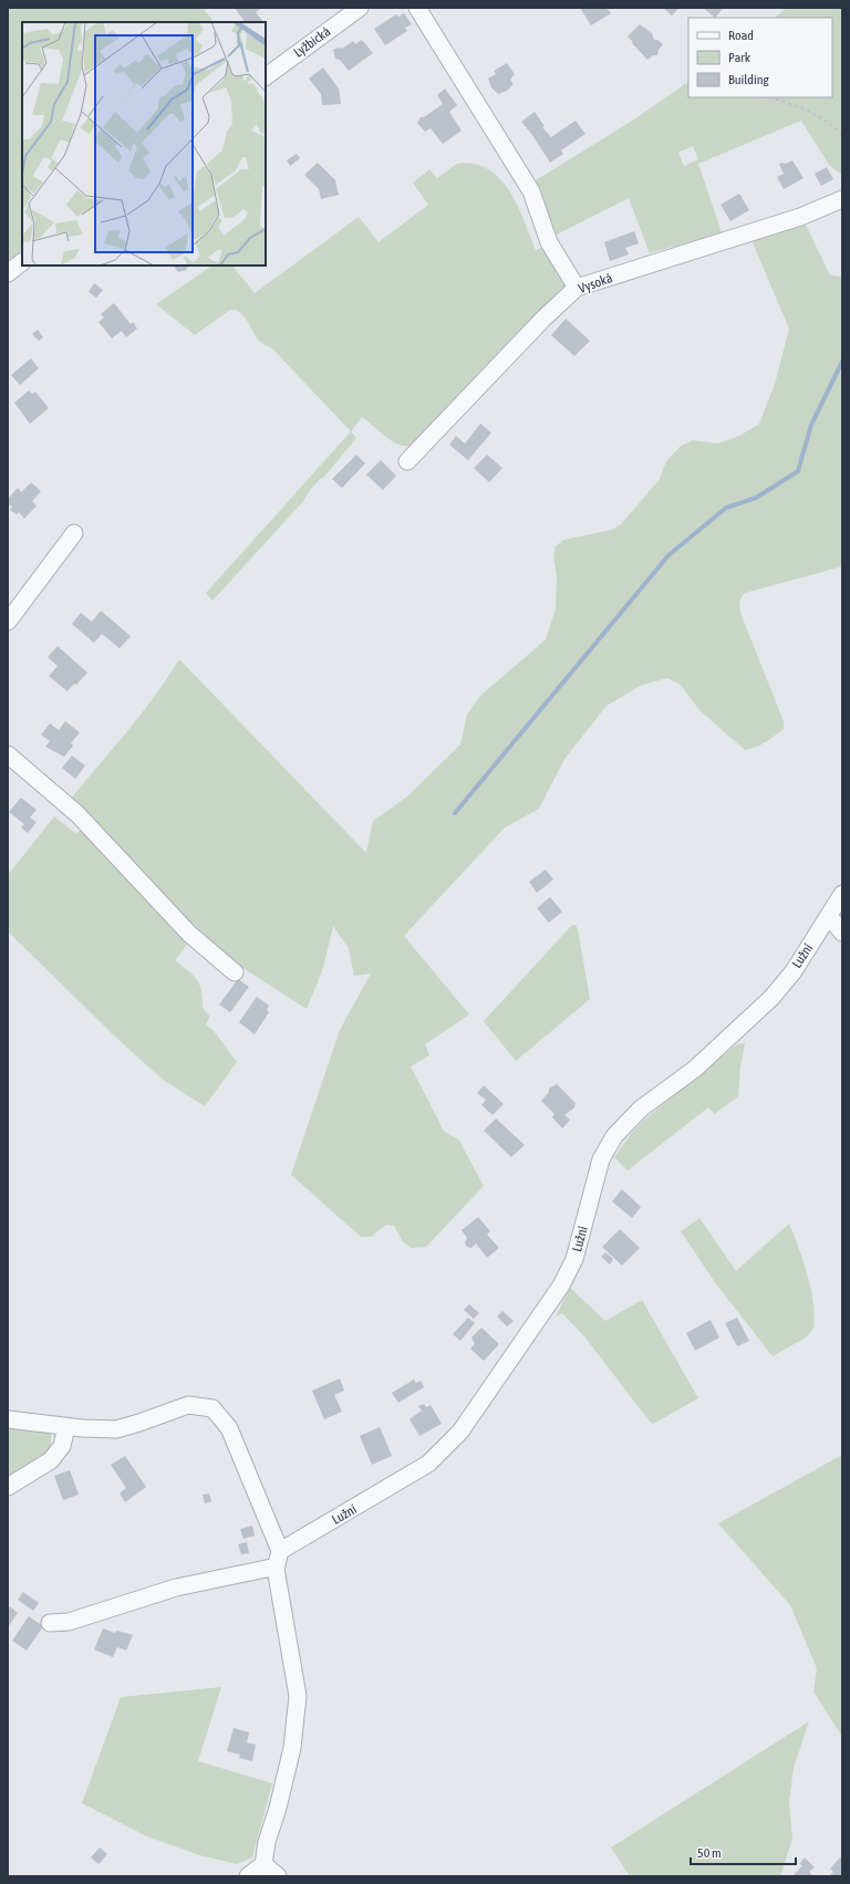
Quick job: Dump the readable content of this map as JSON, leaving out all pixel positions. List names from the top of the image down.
{
  "streets": {
    "street": ["Lyžbická", "Vysoká", "Lužní"]
  },
  "legend": ["Road", "Park", "Building"],
  "scale_bar": "50 m"
}
